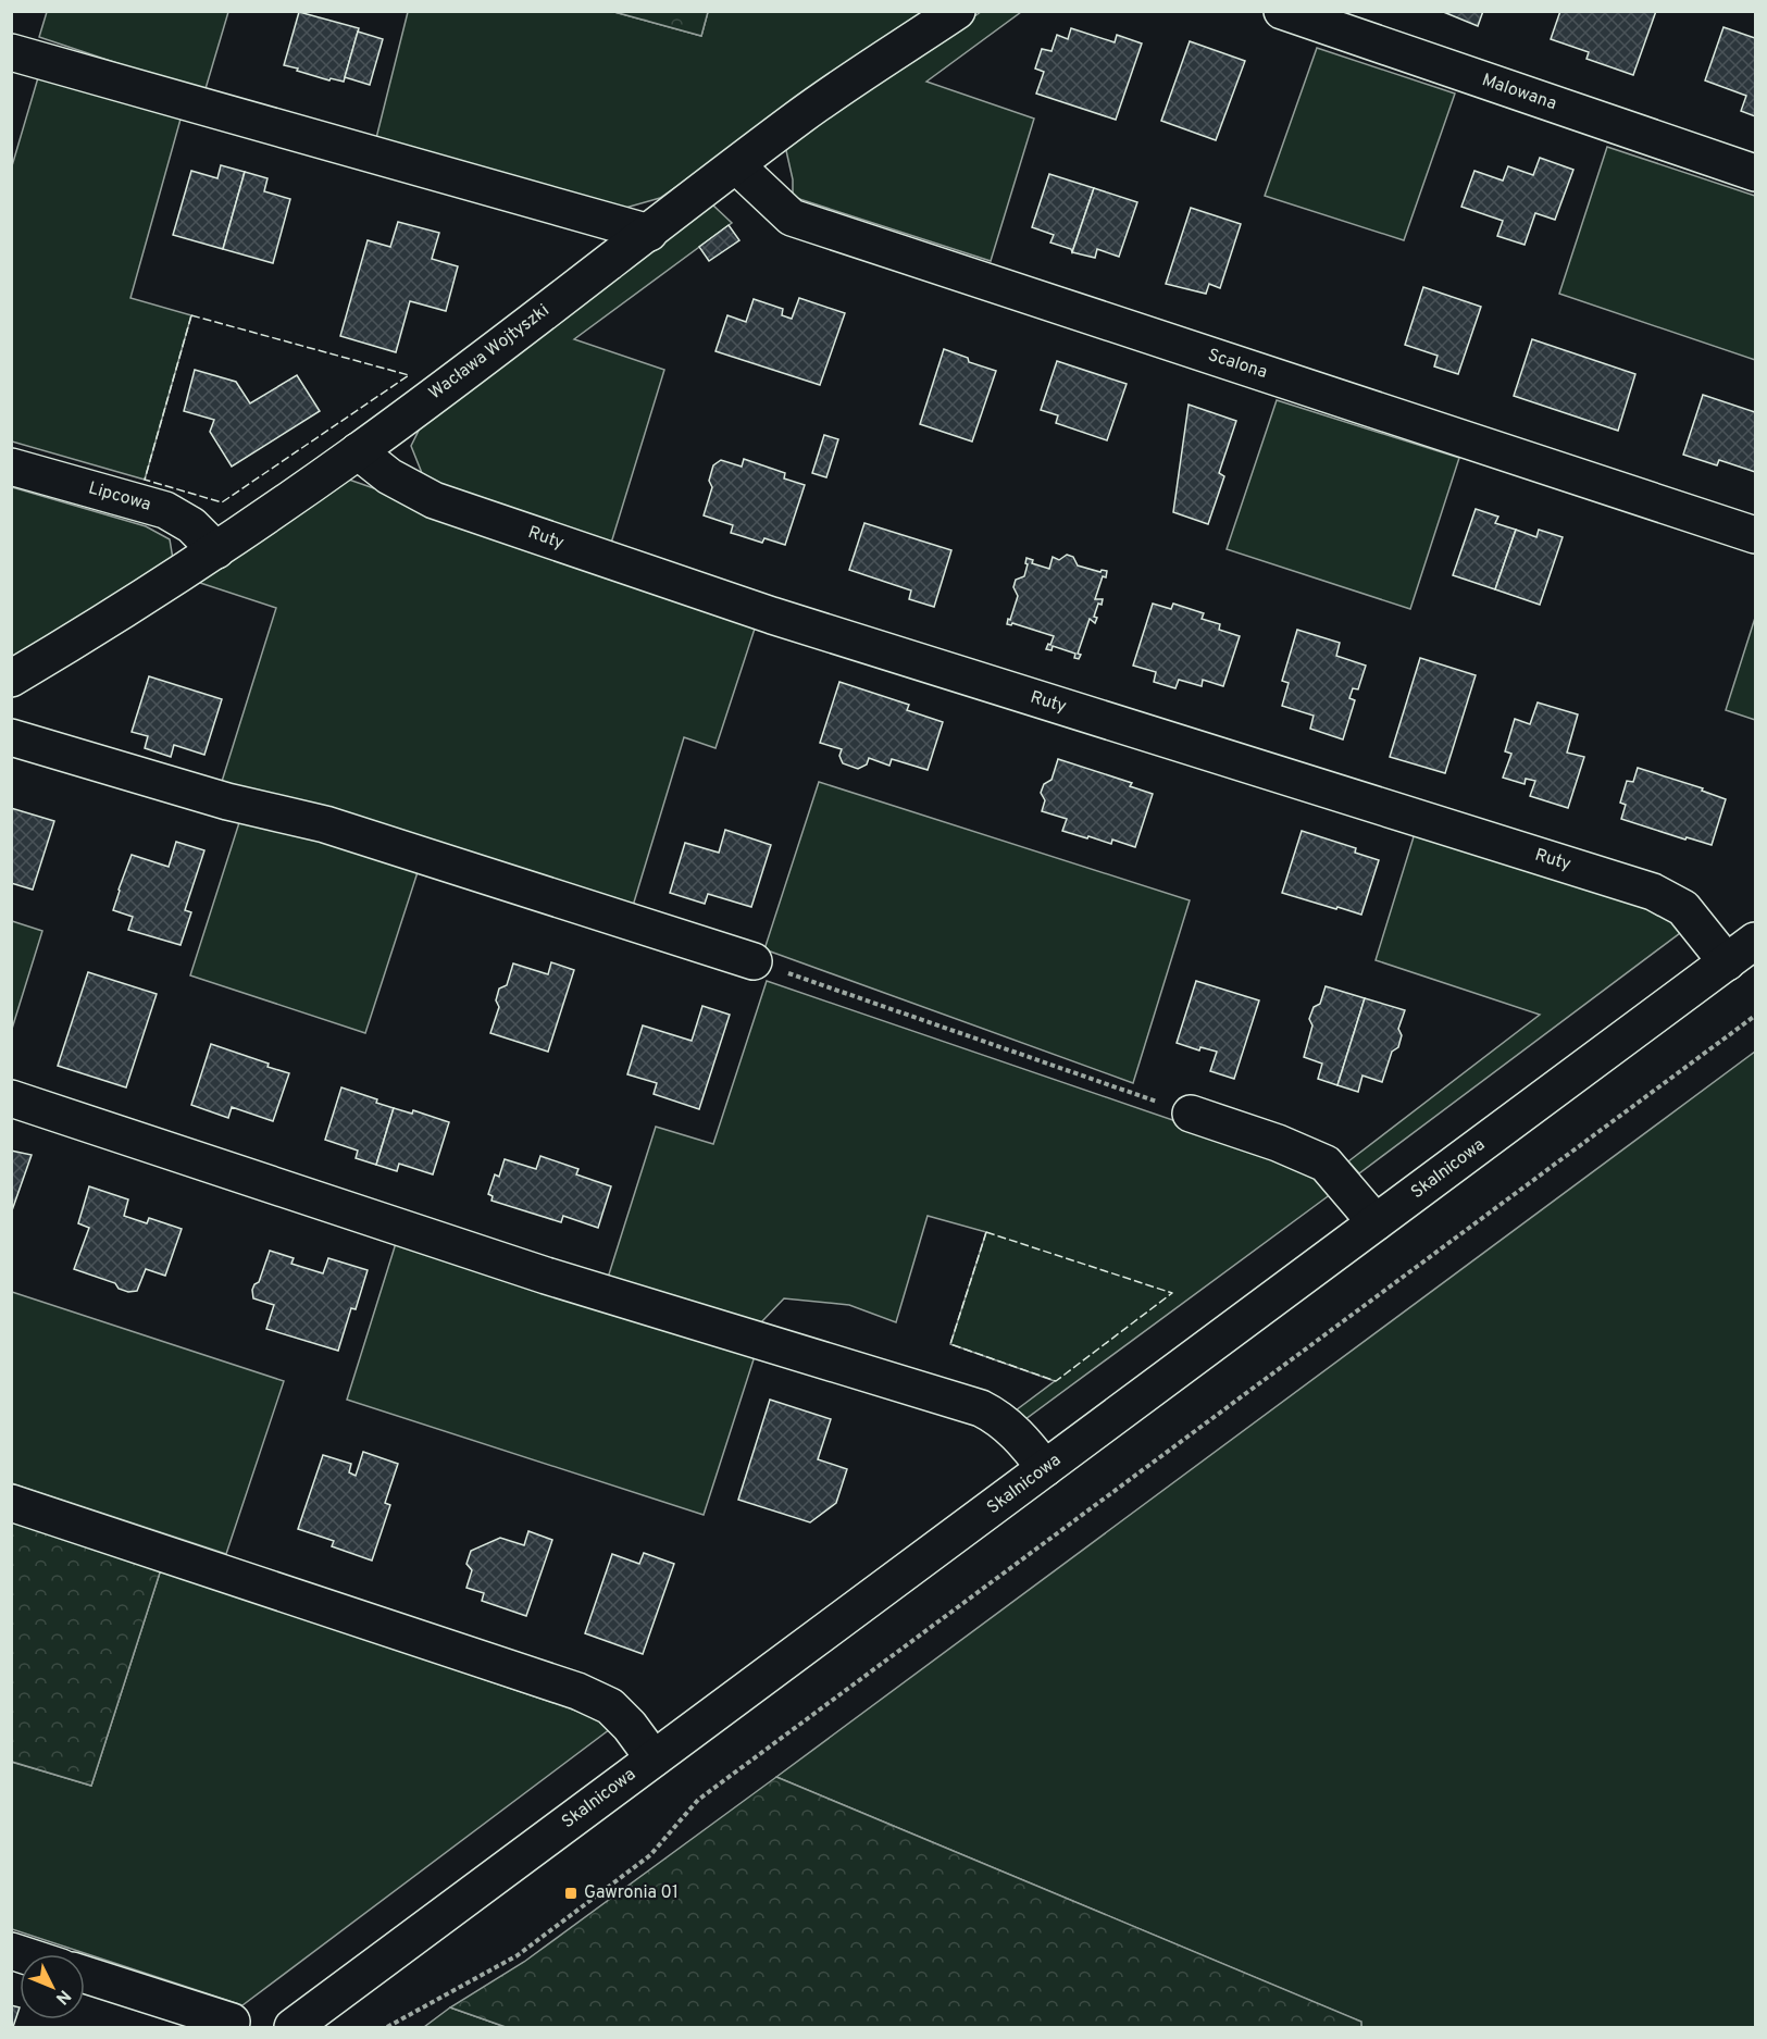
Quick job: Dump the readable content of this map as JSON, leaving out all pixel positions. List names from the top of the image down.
{
  "streets": {
    "street": [
      "Malowana",
      "Wacława Wojtyszki",
      "Scalona",
      "Lipcowa",
      "Ruty",
      "Skalnicowa"
    ]
  },
  "crossings": [
    ["Wacława Wojtyszki", "Scalona"],
    ["Wacława Wojtyszki", "Lipcowa"],
    ["Wacława Wojtyszki", "Ruty"],
    ["Ruty", "Skalnicowa"]
  ],
  "places": {
    "transit": ["Gawronia 01"]
  },
  "north": "bottom right"
}
